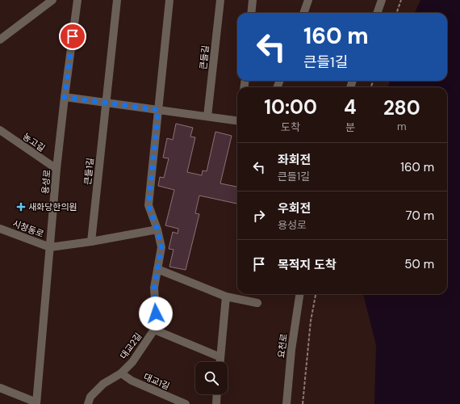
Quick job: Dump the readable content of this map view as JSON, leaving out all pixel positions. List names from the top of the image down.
{
  "streets": {
    "street": [
      "큰들길",
      "농고길",
      "큰들1길",
      "용성로",
      "시청동로",
      "대교2길",
      "요천로",
      "대교1길"
    ]
  },
  "crossings": [
    ["농고길", "용성로"],
    ["용성로", "시청동로"],
    ["대교2길", "대교1길"]
  ],
  "places": {
    "health": ["새화당한의원"]
  },
  "page": {
    "turn": ["160 m", "큰들1길"],
    "eta": [
      "10:00",
      "도착",
      "4",
      "분",
      "280",
      "m"
    ],
    "list": [
      {
        "name": "좌회전",
        "note": "큰들1길",
        "value": "160 m"
      },
      {
        "name": "우회전",
        "note": "용성로",
        "value": "70 m"
      },
      {
        "name": "목적지 도착",
        "value": "50 m"
      }
    ]
  }
}
